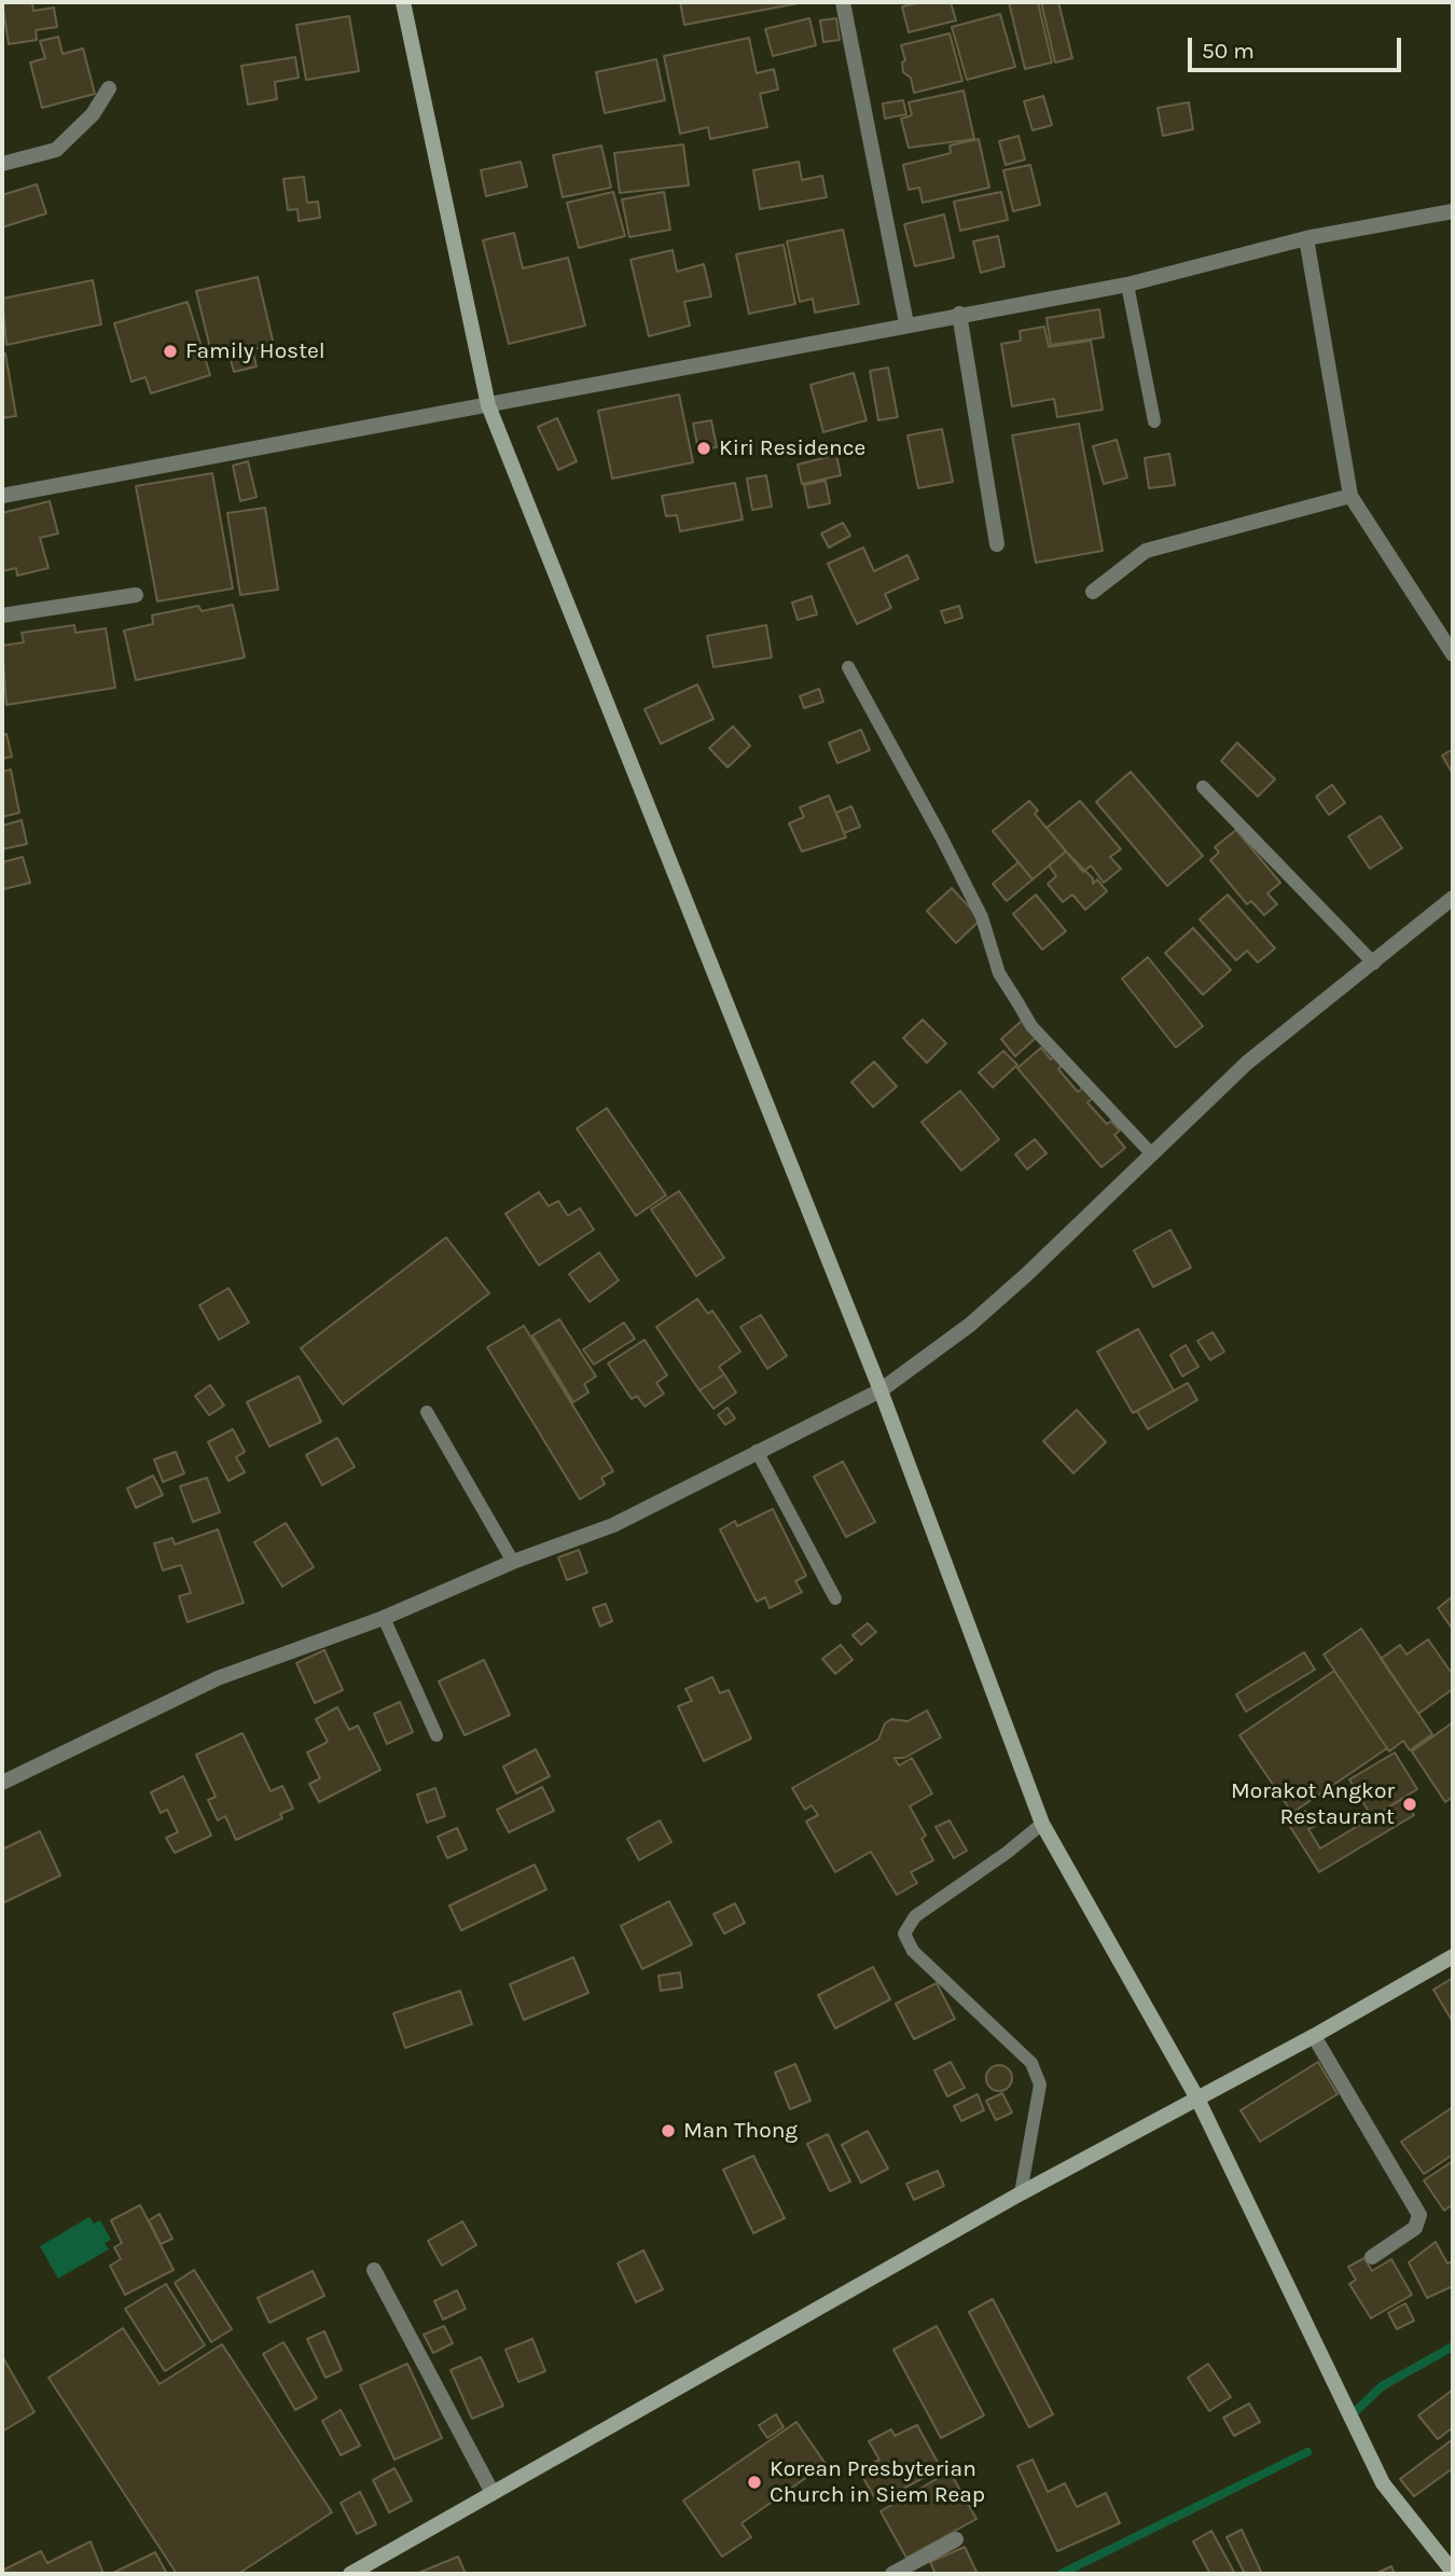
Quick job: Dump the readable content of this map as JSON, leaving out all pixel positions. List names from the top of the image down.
{
  "places": [
    "Family Hostel",
    "Kiri Residence",
    "Morakot Angkor Restaurant",
    "Man Thong",
    "Korean Presbyterian Church in Siem Reap"
  ],
  "scale_bar": "50 m"
}
